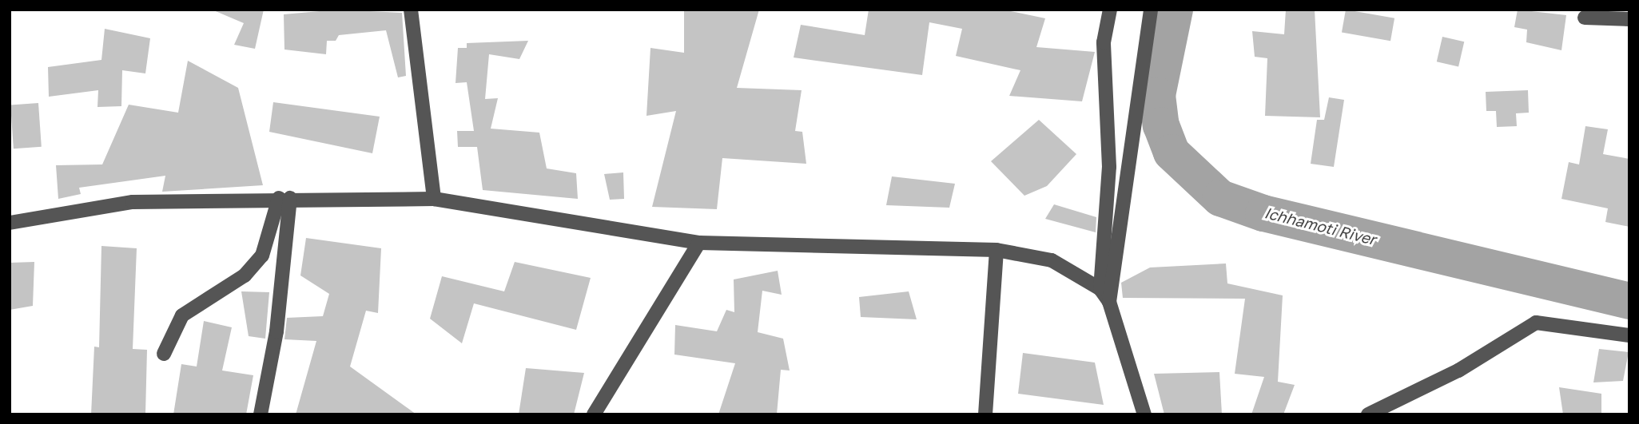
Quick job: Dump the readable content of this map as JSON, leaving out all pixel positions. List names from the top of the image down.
{
  "water": ["Ichhamoti River"]
}
